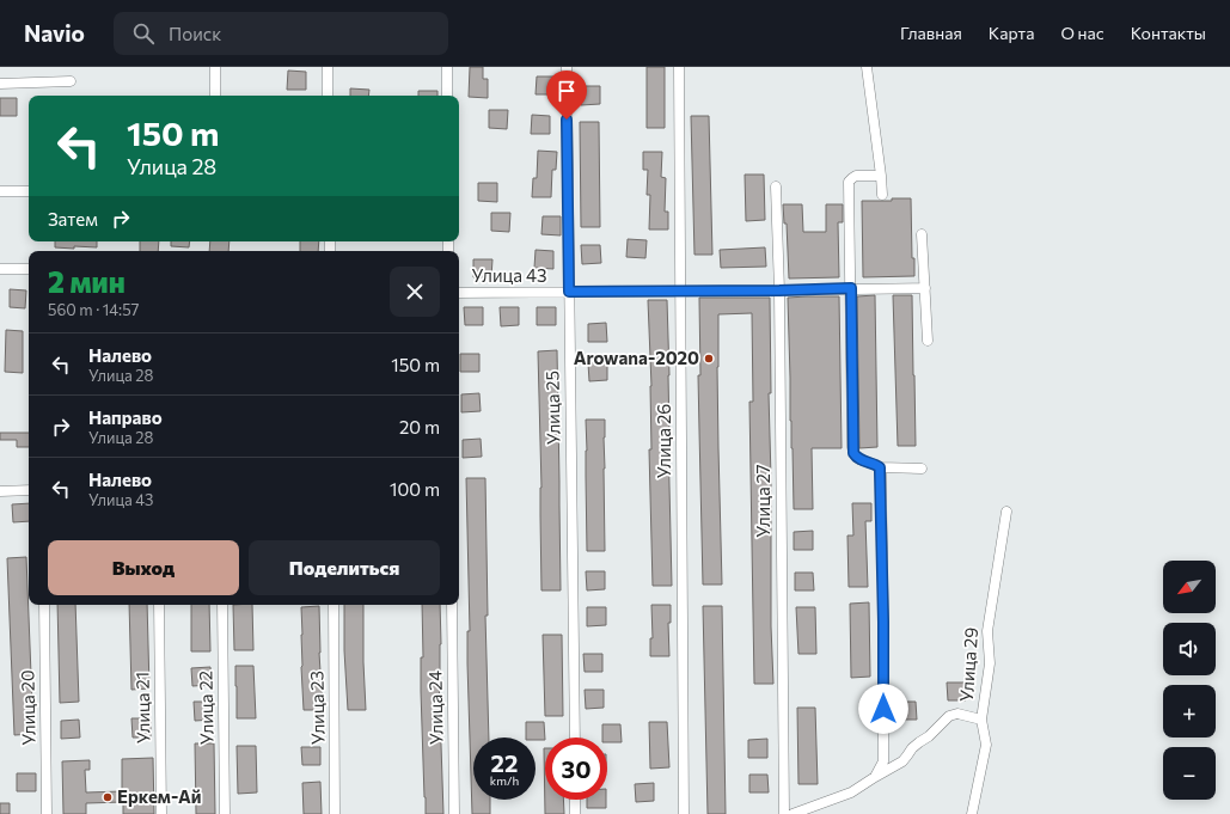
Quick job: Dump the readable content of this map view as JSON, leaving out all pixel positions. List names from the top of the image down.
{
  "streets": {
    "street": [
      "Улица 43",
      "Улица 25",
      "Улица 26",
      "Улица 27",
      "Улица 29",
      "Улица 20",
      "Улица 21",
      "Улица 22",
      "Улица 23",
      "Улица 24"
    ]
  },
  "crossings": [
    ["Улица 43", "Улица 25"],
    ["Улица 43", "Улица 26"],
    ["Улица 43", "Улица 27"]
  ],
  "places": ["Arowana-2020", "Еркем-Ай"],
  "north": "bottom left",
  "page": {
    "header": "Navio",
    "search": "Поиск",
    "nav": [
      "Главная",
      "Карта",
      "О нас",
      "Контакты"
    ],
    "turn": ["150 m", "Улица 28"],
    "then": "Затем",
    "heading": ["2 мин", "560 m · 14:57"],
    "list": [
      {
        "name": "Налево",
        "note": "Улица 28",
        "value": "150 m"
      },
      {
        "name": "Направо",
        "note": "Улица 28",
        "value": "20 m"
      },
      {
        "name": "Налево",
        "note": "Улица 43",
        "value": "100 m"
      }
    ],
    "buttons": ["Выход", "Поделиться"],
    "map_buttons": ["+", "−"],
    "speed": "22 km/h",
    "limit": "30"
  }
}
